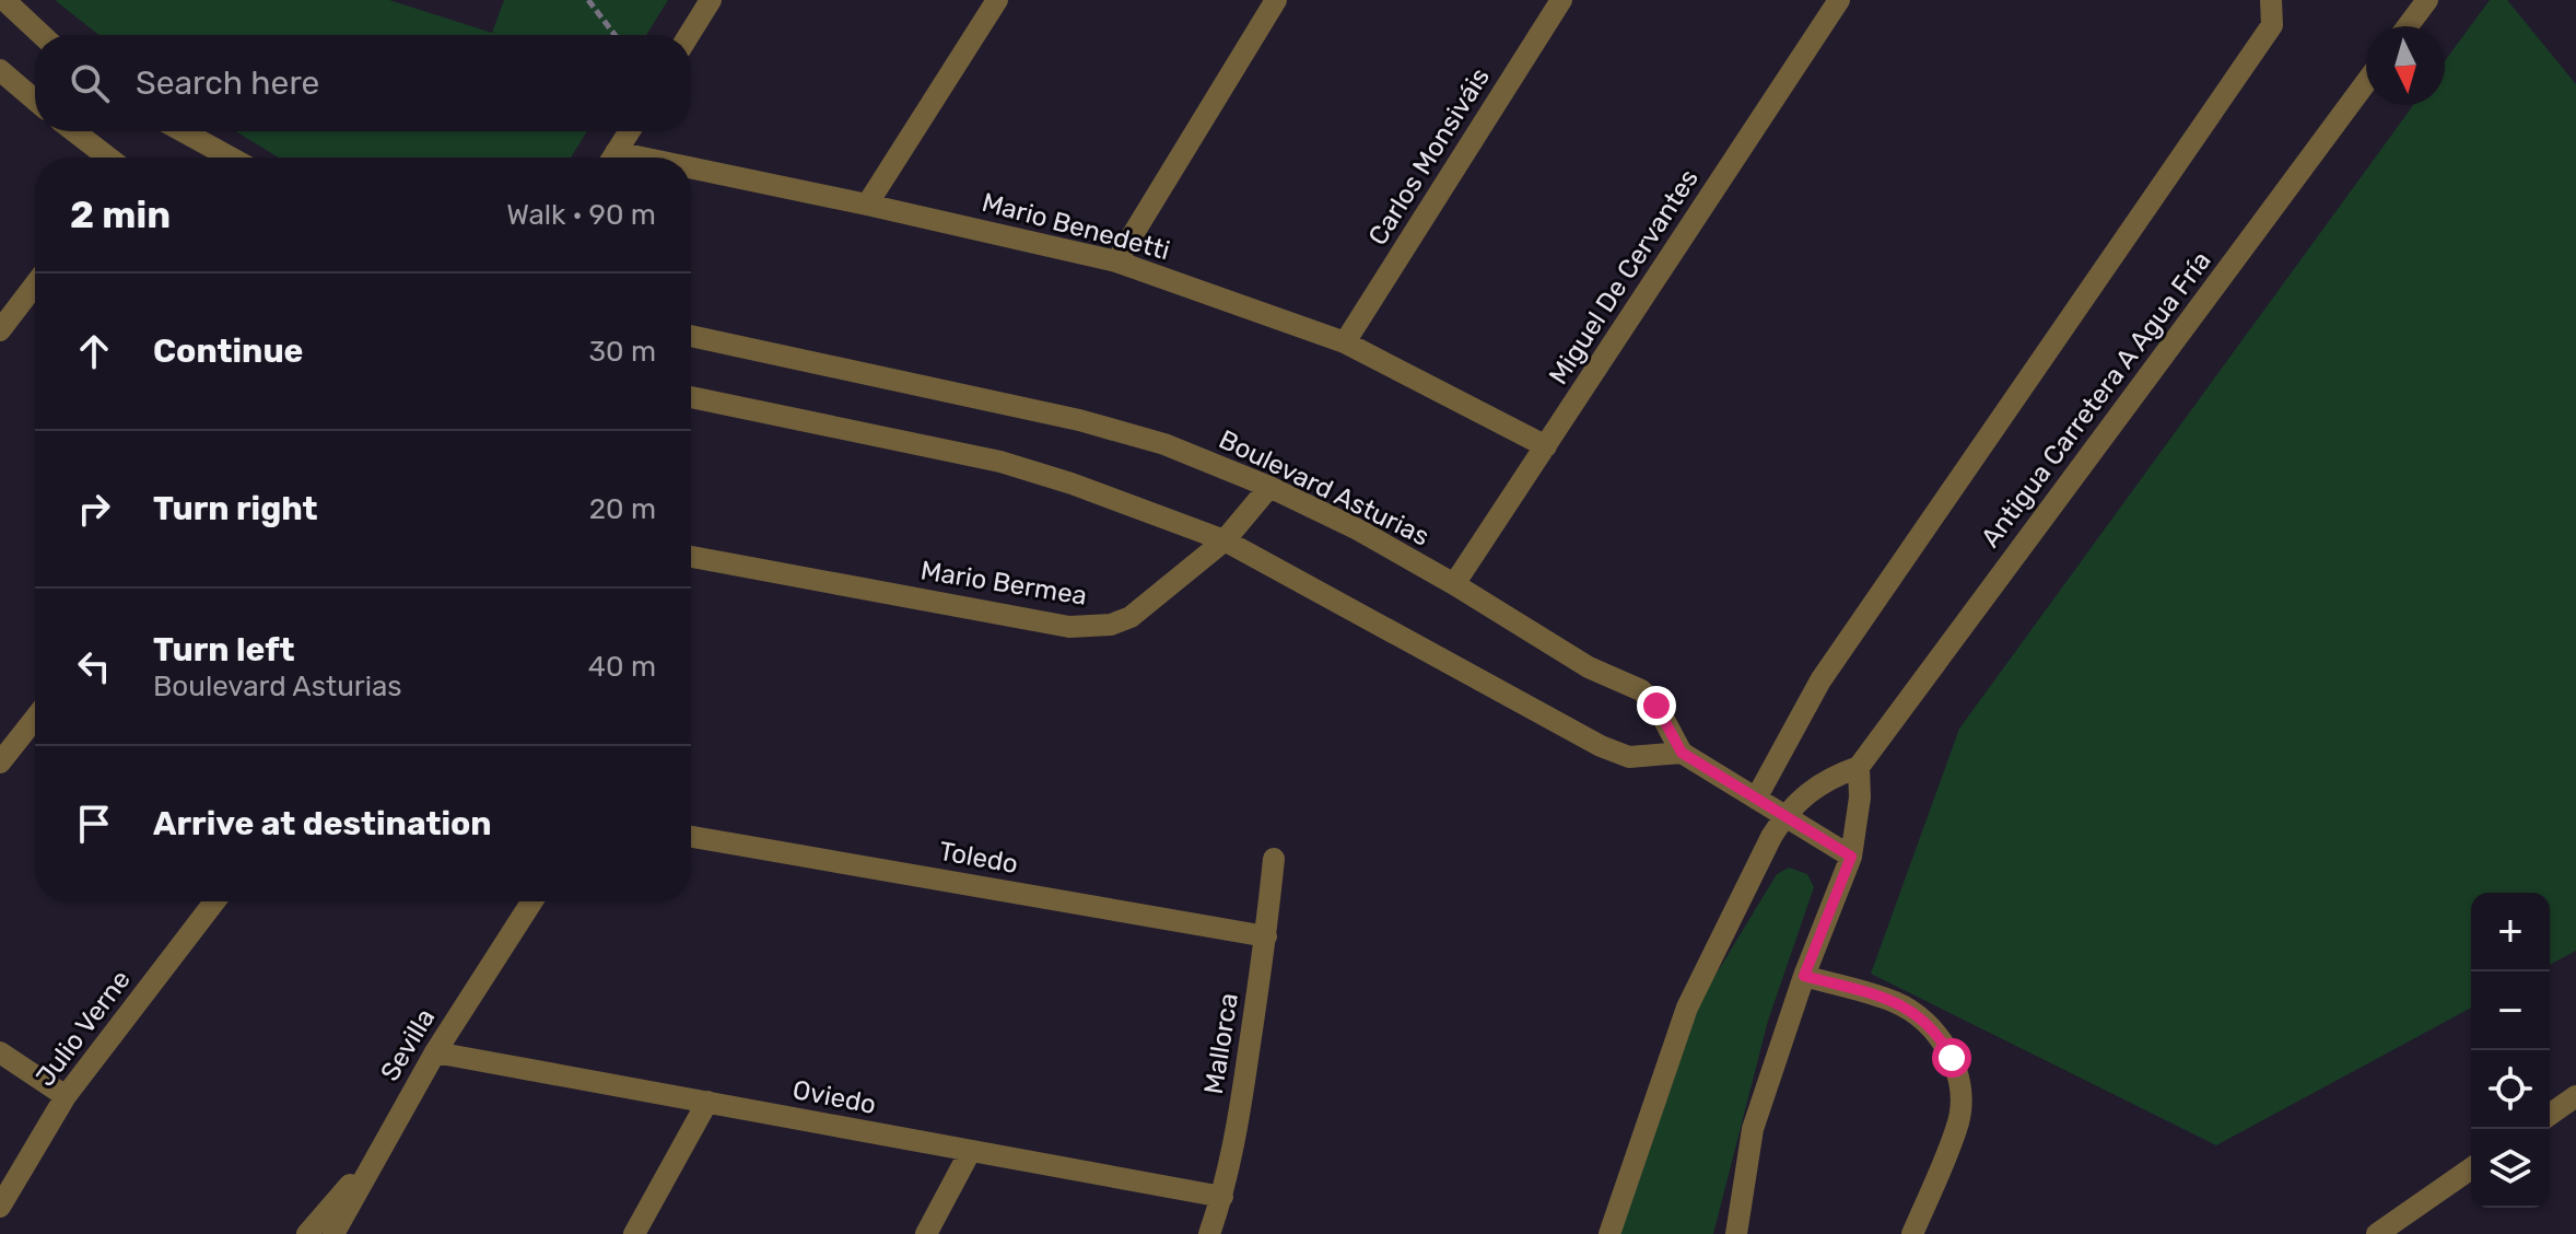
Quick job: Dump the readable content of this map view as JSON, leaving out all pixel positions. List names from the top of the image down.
{
  "streets": {
    "street": [
      "Carlos Monsiváis",
      "Mario Benedetti",
      "Miguel De Cervantes",
      "Antigua Carretera A Agua Fría",
      "Boulevard Asturias",
      "Mario Bermea",
      "Toledo",
      "Julio Verne",
      "Mallorca",
      "Sevilla",
      "Oviedo"
    ]
  },
  "crossings": [
    ["Carlos Monsiváis", "Mario Benedetti"],
    ["Mario Benedetti", "Miguel De Cervantes"],
    ["Miguel De Cervantes", "Boulevard Asturias"],
    ["Boulevard Asturias", "Mario Bermea"],
    ["Toledo", "Mallorca"],
    ["Mallorca", "Oviedo"],
    ["Sevilla", "Oviedo"]
  ],
  "north": "bottom",
  "page": {
    "search": "Search here",
    "heading": ["2 min", "Walk · 90 m"],
    "list": [
      ["Continue", "30 m"],
      ["Turn right", "20 m"],
      ["Turn left", "Boulevard Asturias", "40 m"],
      "Arrive at destination"
    ],
    "map_buttons": ["+", "−"]
  }
}
